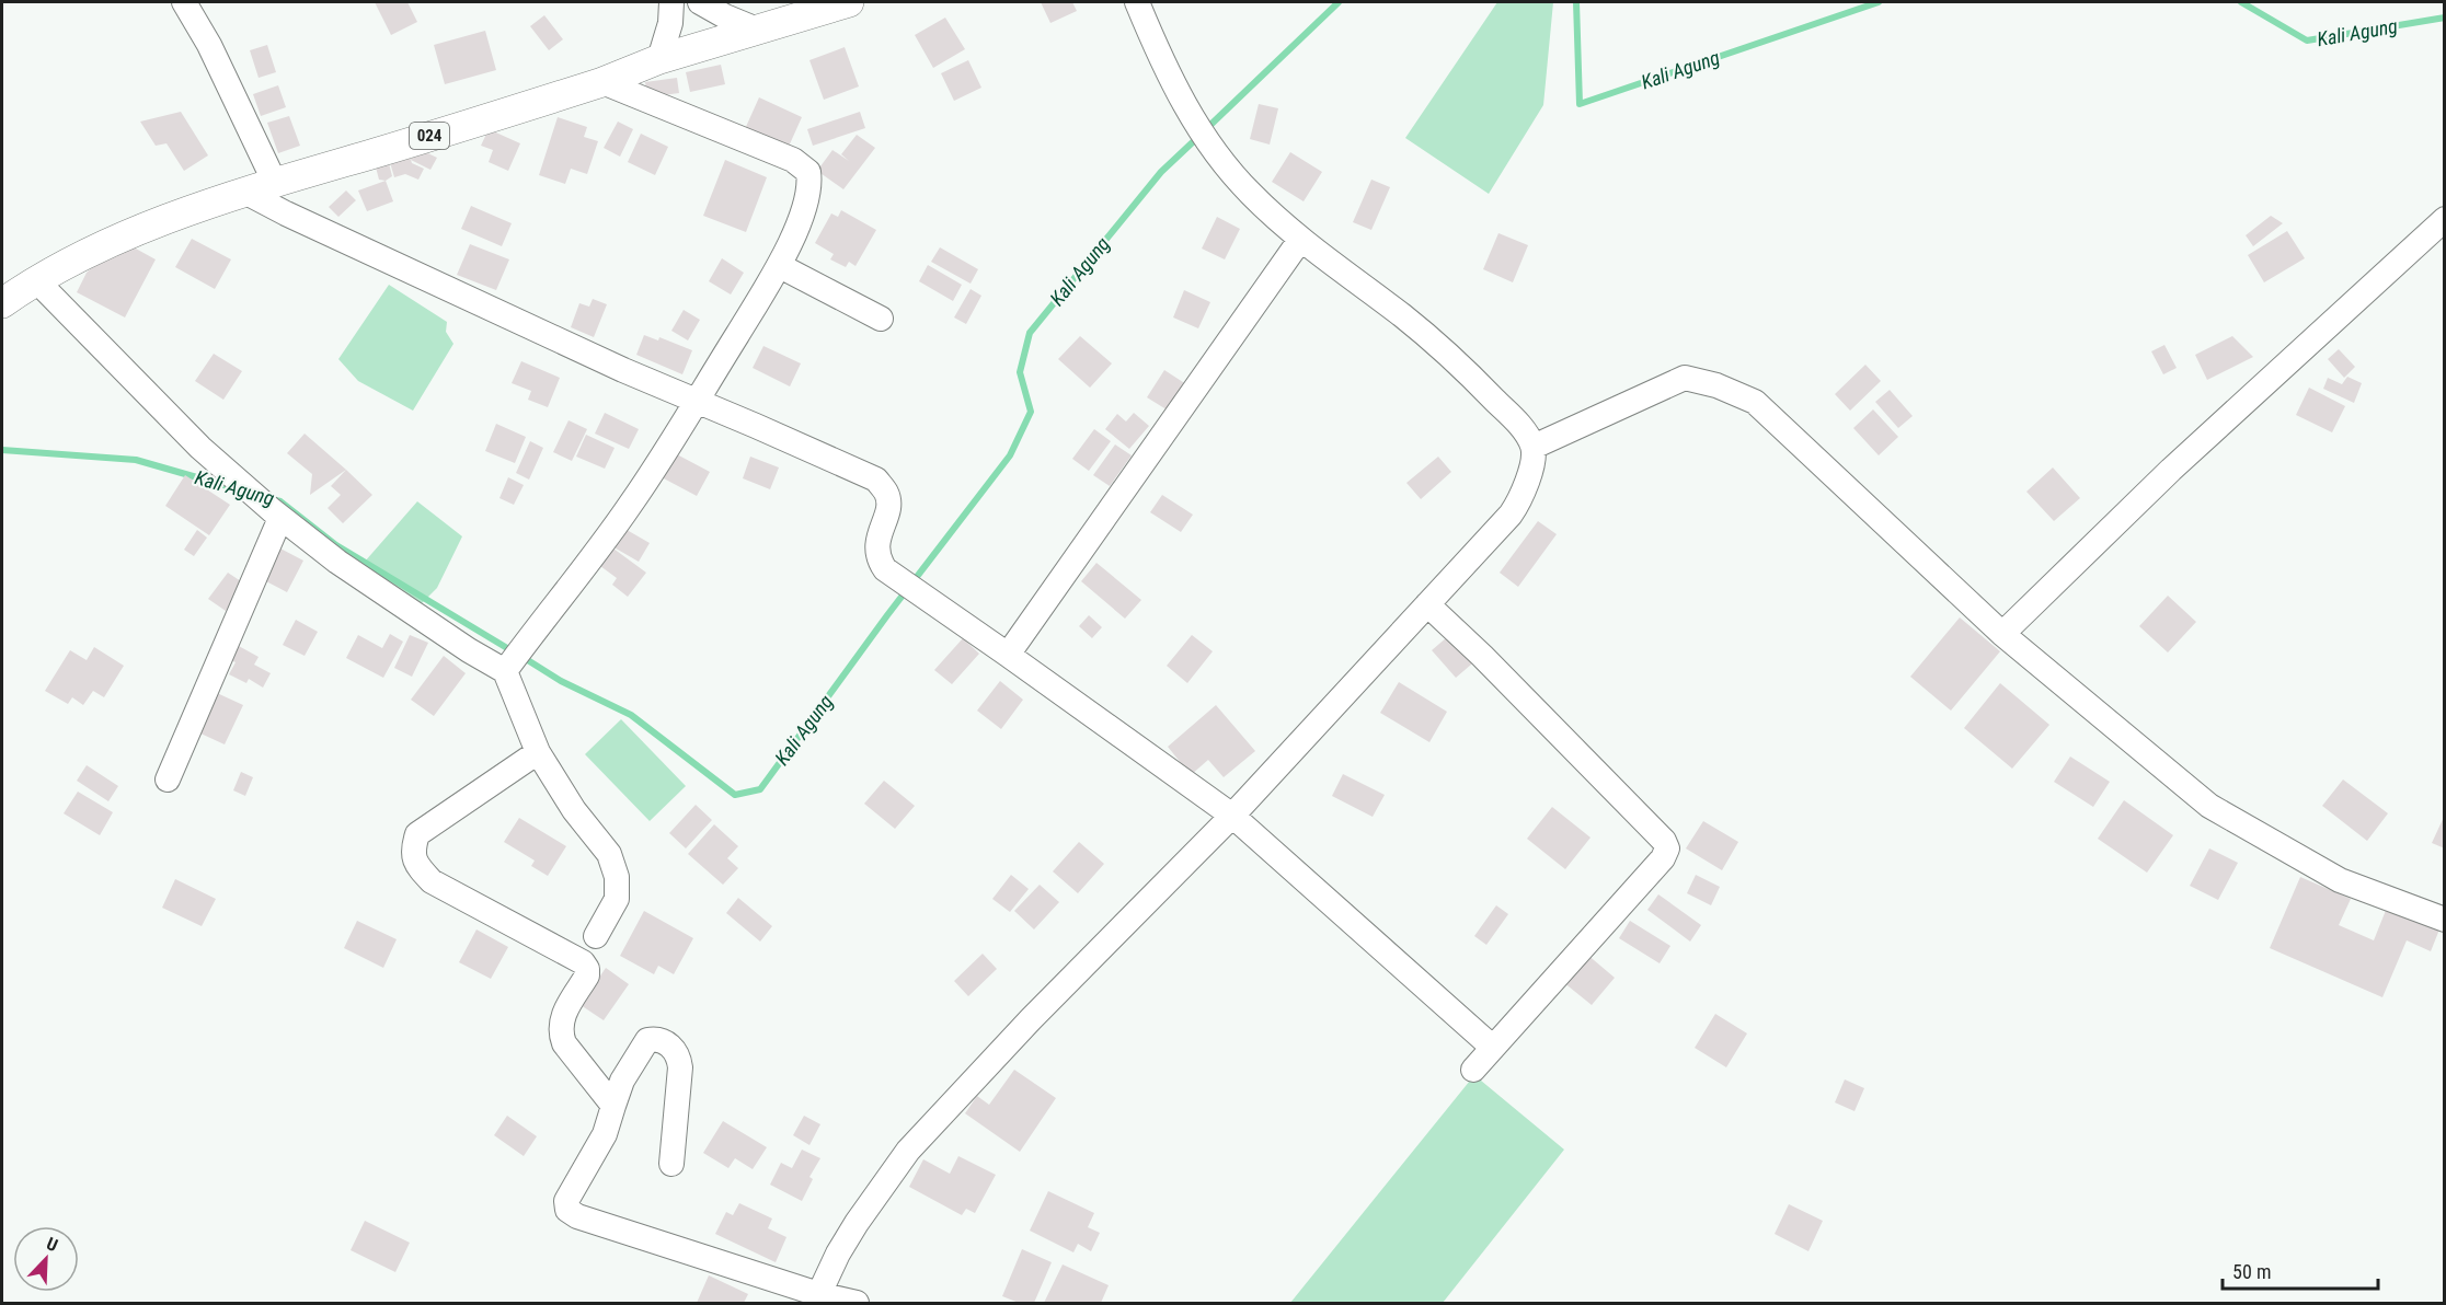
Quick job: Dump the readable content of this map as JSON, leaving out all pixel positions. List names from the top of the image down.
{
  "streets": {
    "main road": ["024"]
  },
  "water": ["Kali Agung"],
  "scale_bar": "50 m",
  "north": "top right"
}
